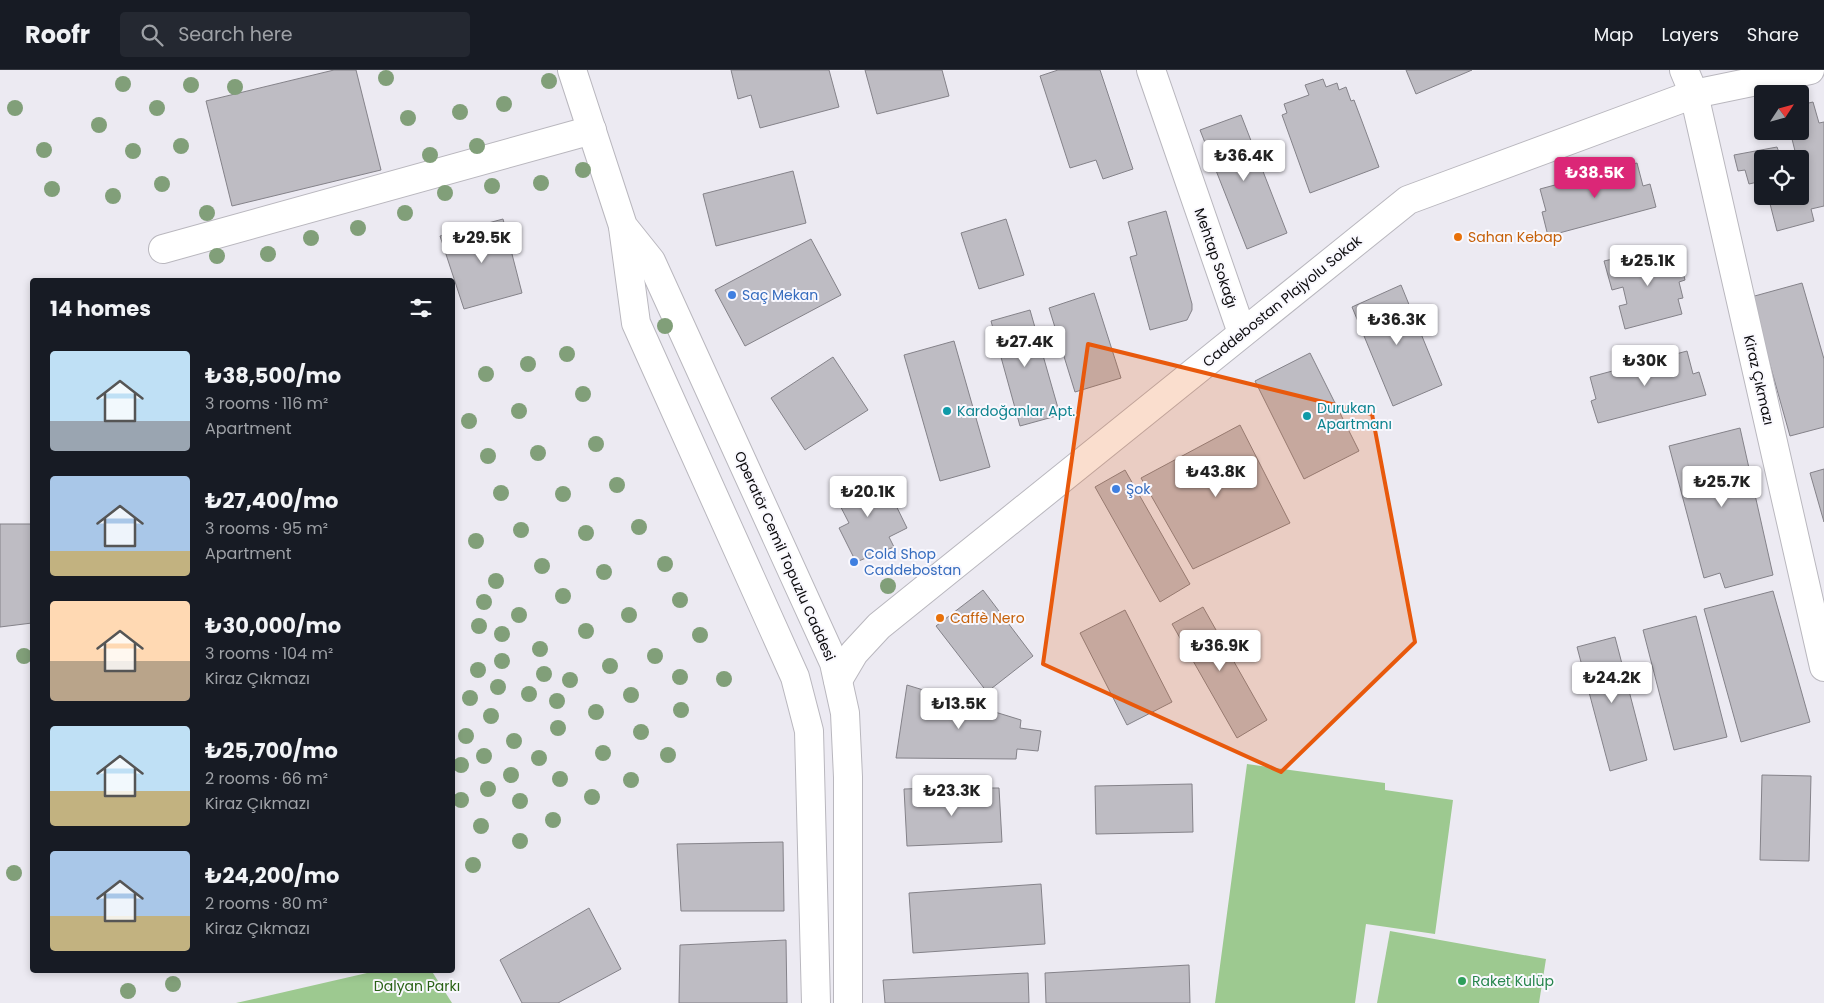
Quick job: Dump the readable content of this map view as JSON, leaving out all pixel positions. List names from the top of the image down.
{
  "streets": {
    "street": [
      "Mehtap Sokağı",
      "Caddebostan Plajyolu Sokak",
      "Kiraz Çıkmazı",
      "Operatör Cemil Topuzlu Caddesi"
    ]
  },
  "crossings": [
    ["Mehtap Sokağı", "Caddebostan Plajyolu Sokak"],
    ["Caddebostan Plajyolu Sokak", "Kiraz Çıkmazı"],
    ["Caddebostan Plajyolu Sokak", "Operatör Cemil Topuzlu Caddesi"]
  ],
  "parks": ["Dalyan Parkı"],
  "places": [
    "Sahan Kebap",
    "Saç Mekan",
    "Kardoğanlar Apt.",
    "Durukan Apartmanı",
    "Şok",
    "Cold Shop Caddebostan",
    "Caffè Nero",
    "Raket Kulüp"
  ],
  "north": "top right",
  "page": {
    "header": "Roofr",
    "search": "Search here",
    "nav": ["Map", "Layers", "Share"],
    "price": [
      "₺36.4K",
      "₺38.5K",
      "₺29.5K",
      "₺25.1K",
      "₺36.3K",
      "₺27.4K",
      "₺30K",
      "₺43.8K",
      "₺25.7K",
      "₺20.1K",
      "₺36.9K",
      "₺24.2K",
      "₺13.5K",
      "₺23.3K"
    ],
    "heading": "14 homes",
    "list": [
      {
        "name": "₺38,500/mo",
        "note": "3 rooms · 116 m² · Apartment"
      },
      {
        "name": "₺27,400/mo",
        "note": "3 rooms · 95 m² · Apartment"
      },
      {
        "name": "₺30,000/mo",
        "note": "3 rooms · 104 m² · Kiraz Çıkmazı"
      },
      {
        "name": "₺25,700/mo",
        "note": "2 rooms · 66 m² · Kiraz Çıkmazı"
      },
      {
        "name": "₺24,200/mo",
        "note": "2 rooms · 80 m² · Kiraz Çıkmazı"
      }
    ]
  }
}
